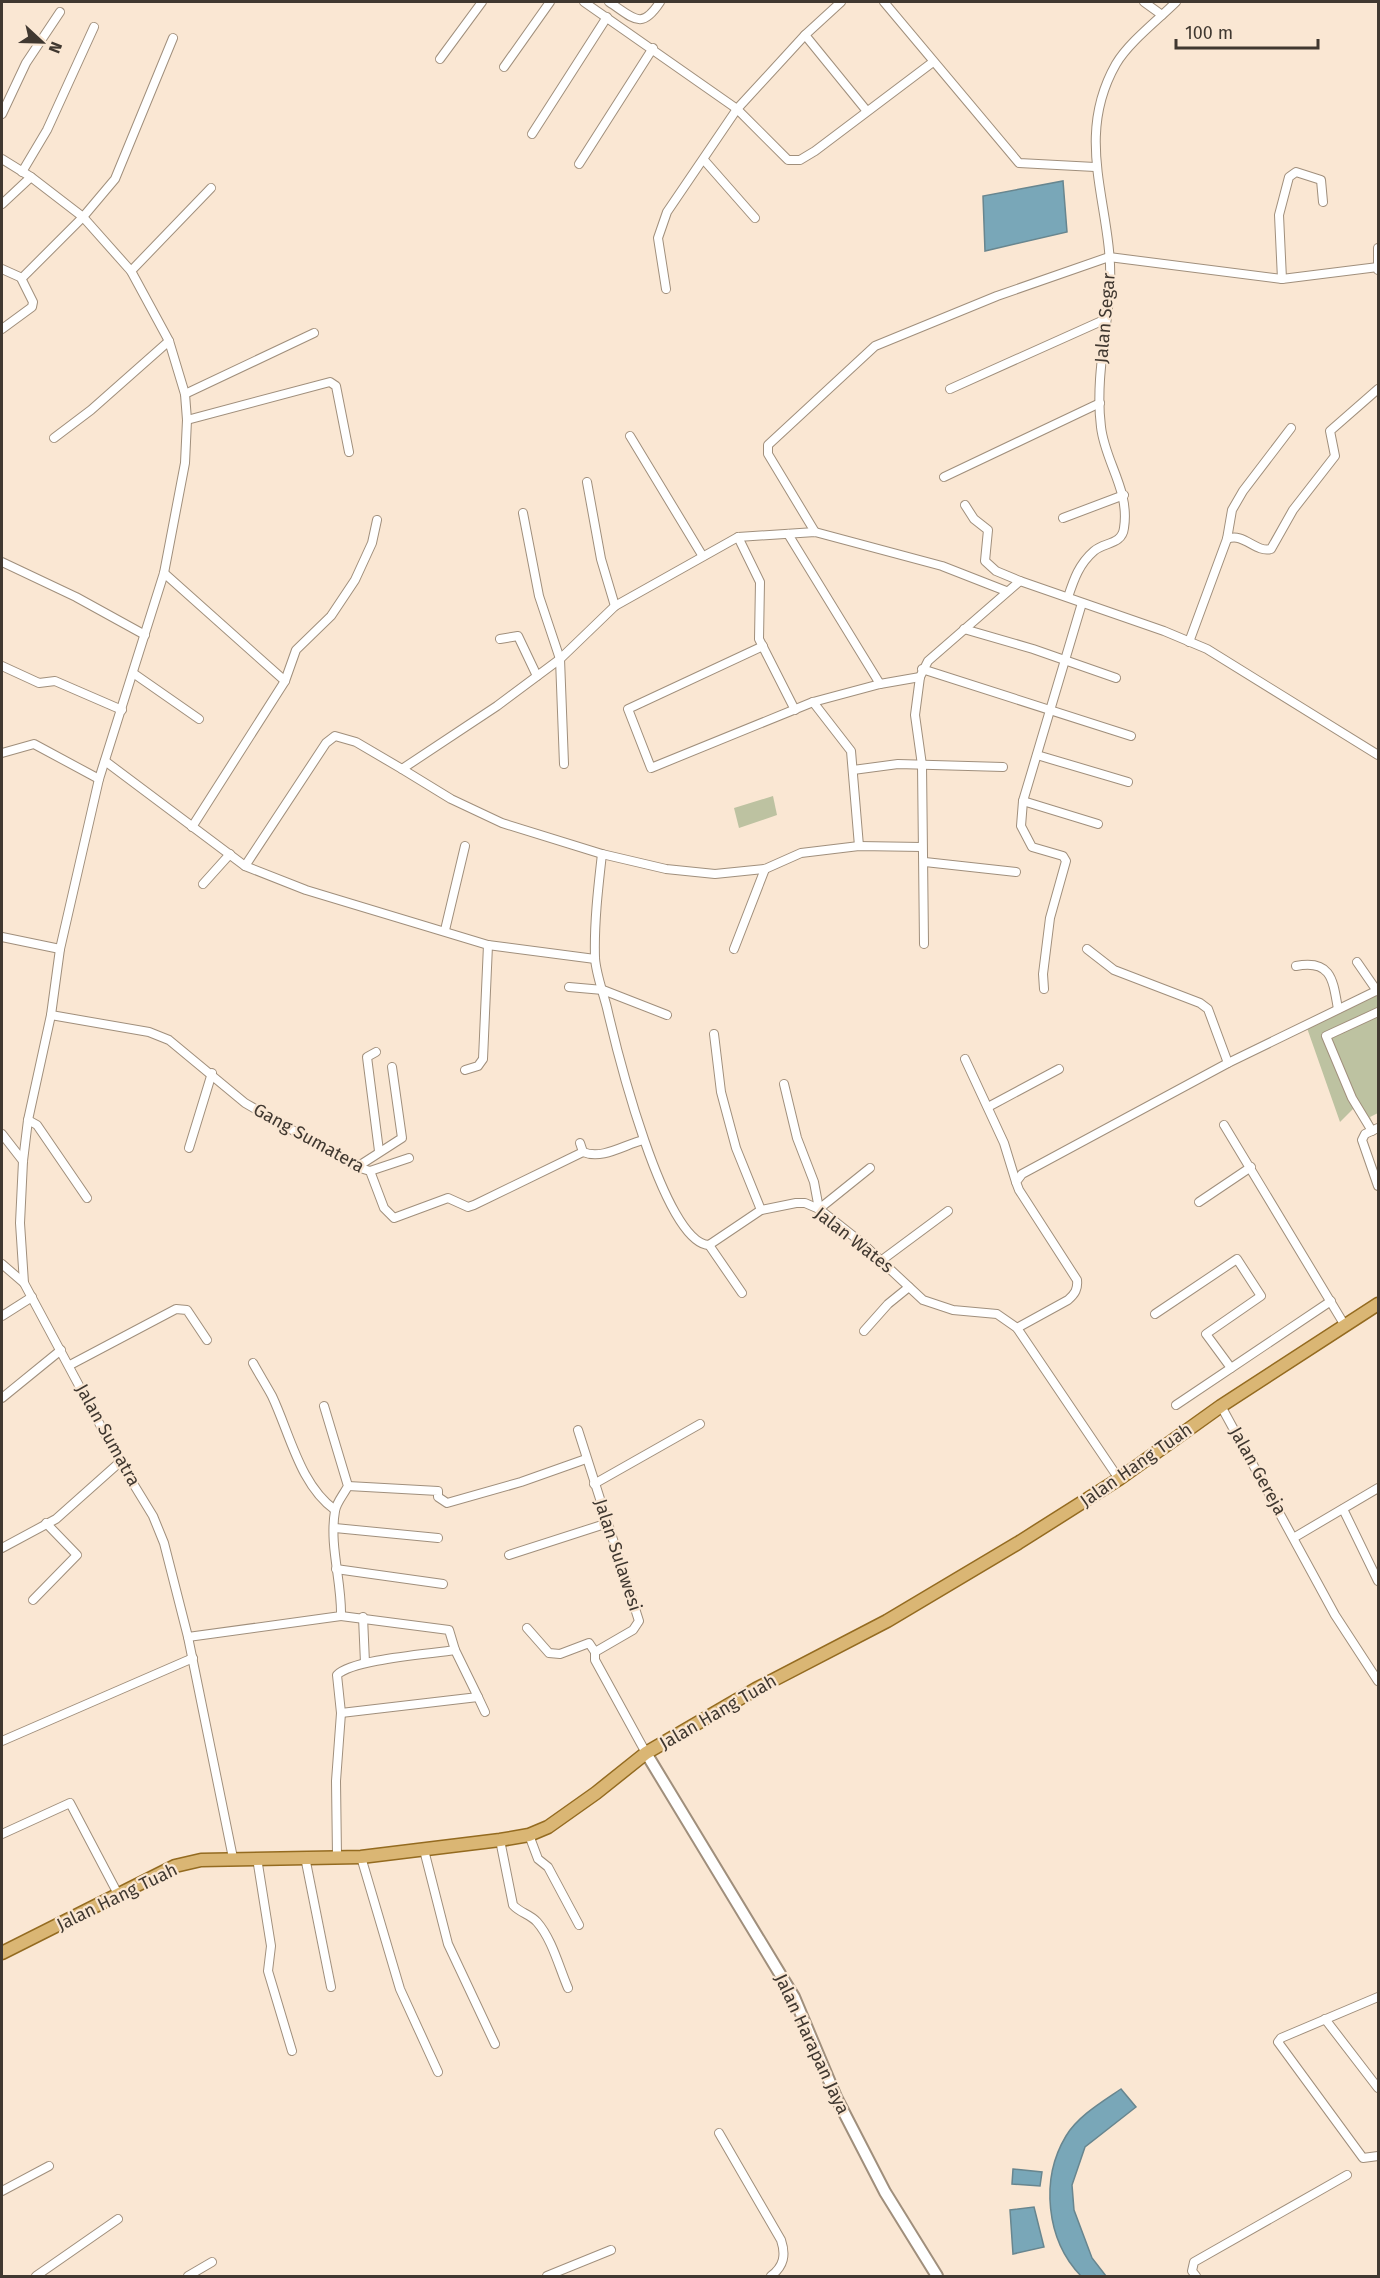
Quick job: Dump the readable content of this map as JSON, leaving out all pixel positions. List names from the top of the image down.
{
  "streets": {
    "main road": ["Jalan Hang Tuah"],
    "street": [
      "Jalan Segar",
      "Gang Sumatera",
      "Jalan Wates",
      "Jalan Sumatra",
      "Jalan Gereja",
      "Jalan Sulawesi",
      "Jalan Harapan Jaya"
    ]
  },
  "crossings": [
    ["Gang Sumatera", "Jalan Sumatra"],
    ["Jalan Wates", "Jalan Hang Tuah"],
    ["Jalan Sumatra", "Jalan Hang Tuah"],
    ["Jalan Hang Tuah", "Jalan Gereja"],
    ["Jalan Hang Tuah", "Jalan Harapan Jaya"]
  ],
  "scale_bar": "100 m",
  "north": "right"
}
